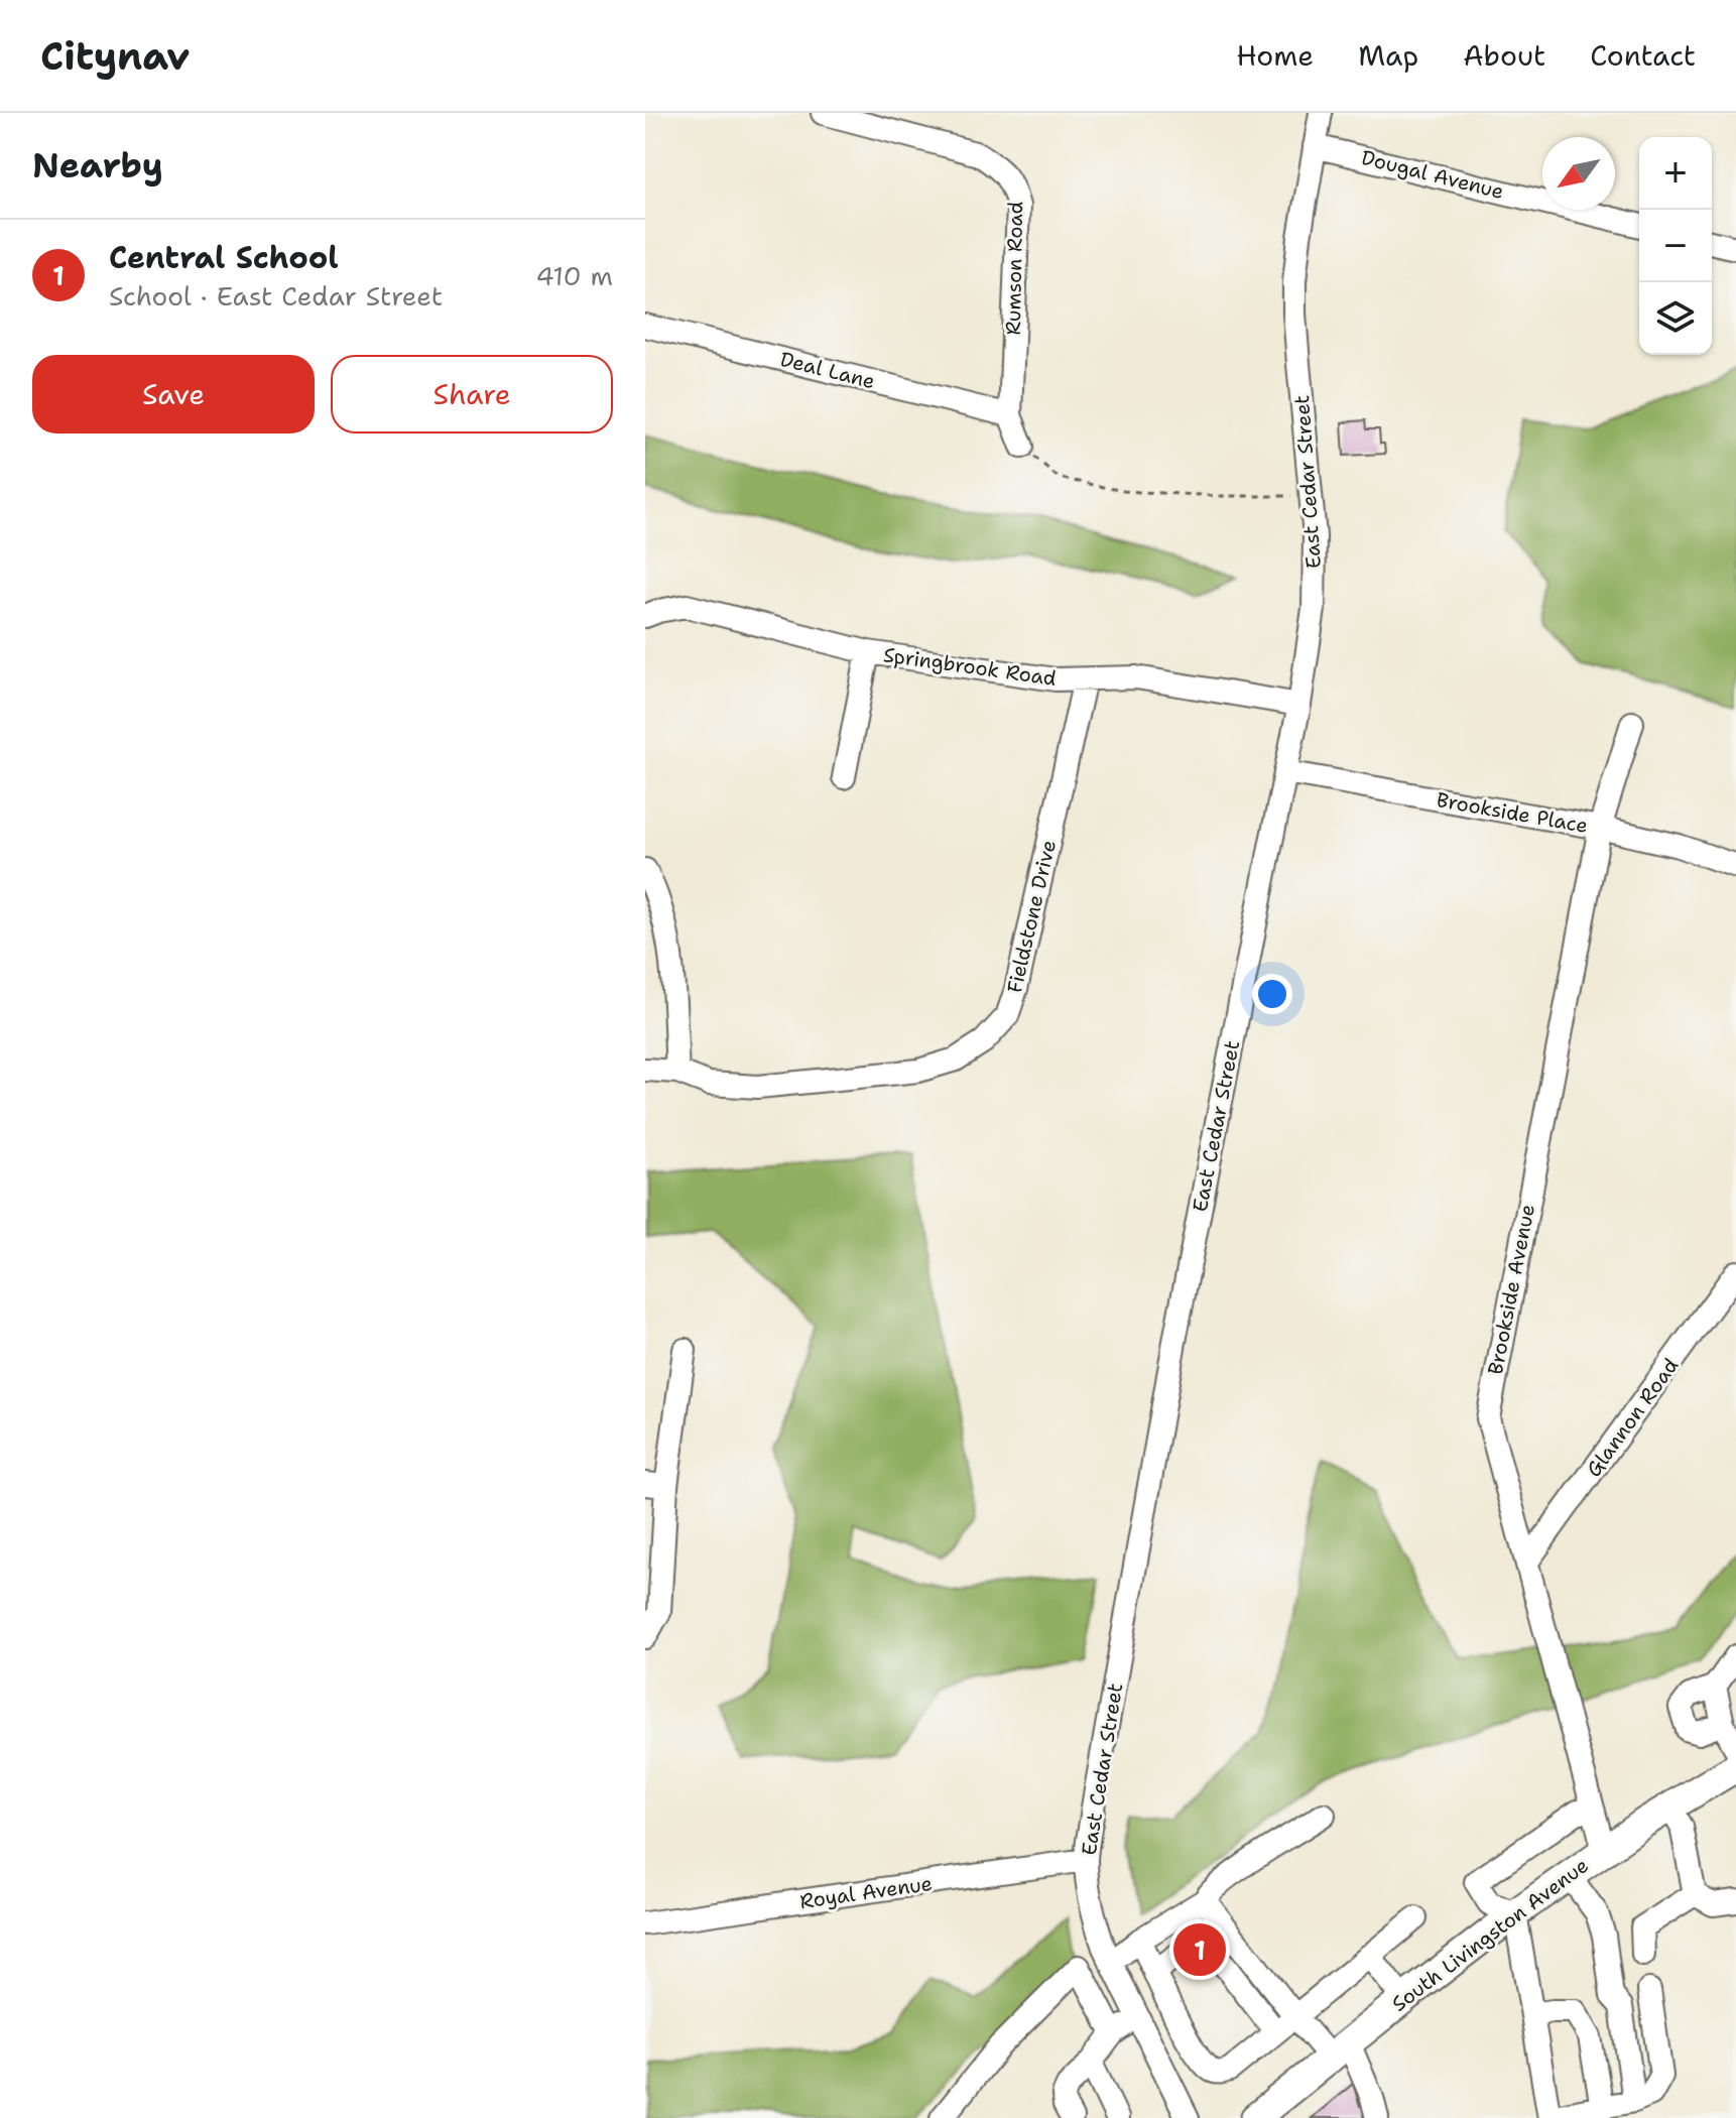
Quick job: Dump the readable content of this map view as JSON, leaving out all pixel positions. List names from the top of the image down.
{
  "streets": {
    "main road": ["South Livingston Avenue"],
    "street": [
      "Dougal Avenue",
      "Rumson Road",
      "Deal Lane",
      "East Cedar Street",
      "Springbrook Road",
      "Brookside Place",
      "Fieldstone Drive",
      "Brookside Avenue",
      "Glannon Road",
      "Royal Avenue"
    ]
  },
  "crossings": [
    ["Dougal Avenue", "East Cedar Street"],
    ["Rumson Road", "Deal Lane"],
    ["East Cedar Street", "Springbrook Road"],
    ["East Cedar Street", "Brookside Place"],
    ["East Cedar Street", "Royal Avenue"],
    ["Springbrook Road", "Fieldstone Drive"],
    ["Brookside Place", "Brookside Avenue"],
    ["Brookside Avenue", "Glannon Road"],
    ["Brookside Avenue", "South Livingston Avenue"]
  ],
  "north": "bottom left",
  "page": {
    "header": "Citynav",
    "nav": [
      "Home",
      "Map",
      "About",
      "Contact"
    ],
    "heading": "Nearby",
    "map_buttons": ["+", "−"],
    "list": [
      {
        "mark": "1",
        "name": "Central School",
        "note": "School · East Cedar Street",
        "value": "410 m"
      }
    ],
    "buttons": ["Save", "Share"],
    "pins": "1"
  }
}
